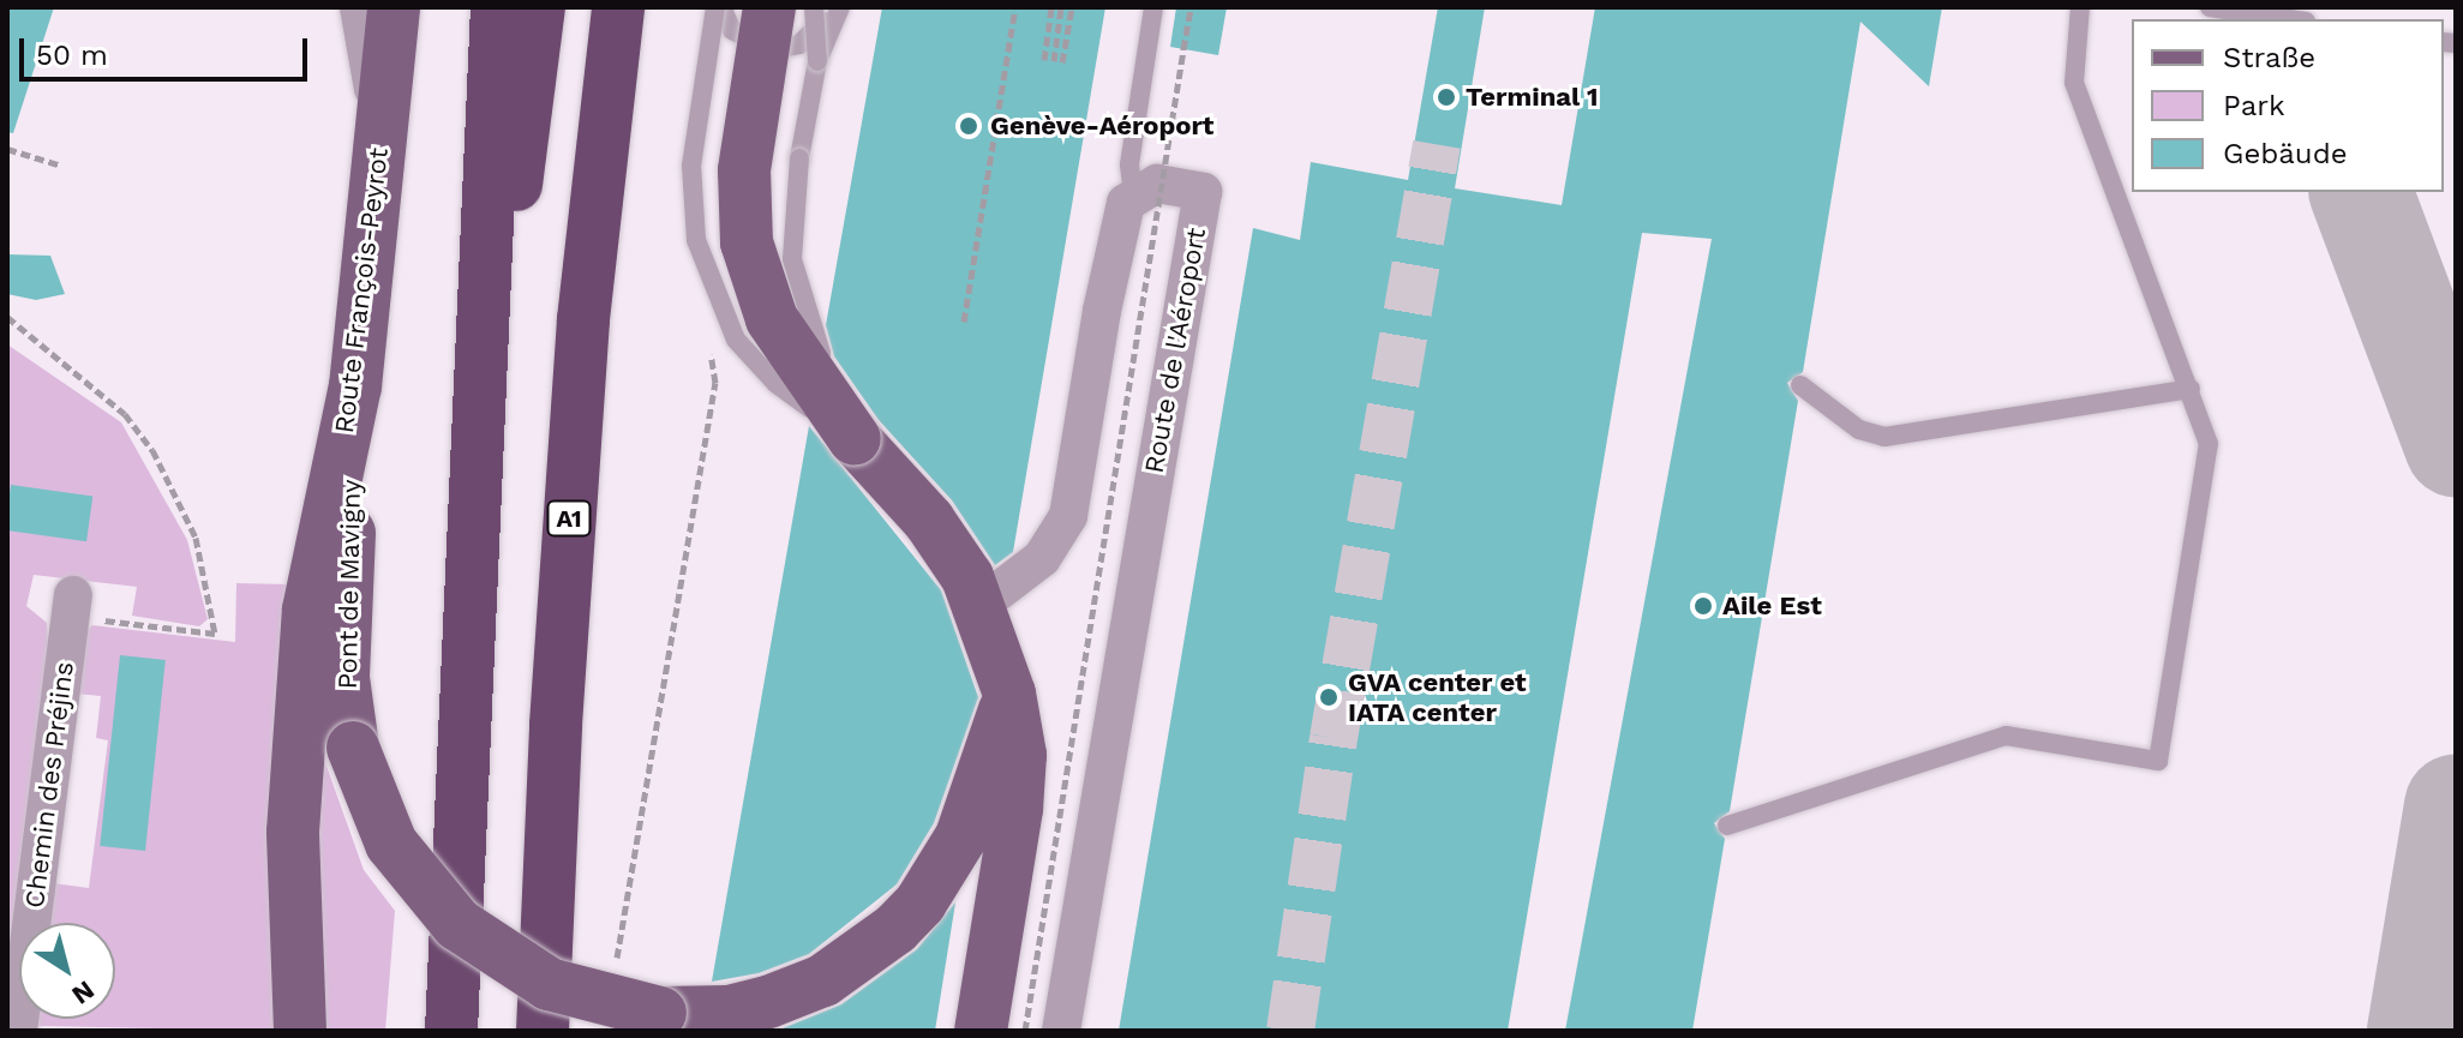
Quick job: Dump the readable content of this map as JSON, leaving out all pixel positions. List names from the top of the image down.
{
  "streets": {
    "highway": ["A1"],
    "main road": ["Route François-Peyrot", "Pont de Mavigny"],
    "street": ["Route de l'Aéroport", "Chemin des Préjins"]
  },
  "crossings": [
    ["Route François-Peyrot", "Pont de Mavigny"]
  ],
  "places": [
    "Terminal 1",
    "Genève-Aéroport",
    "Aile Est",
    "GVA center et IATA center"
  ],
  "legend": ["Straße", "Park", "Gebäude"],
  "scale_bar": "50 m",
  "north": "bottom right"
}
